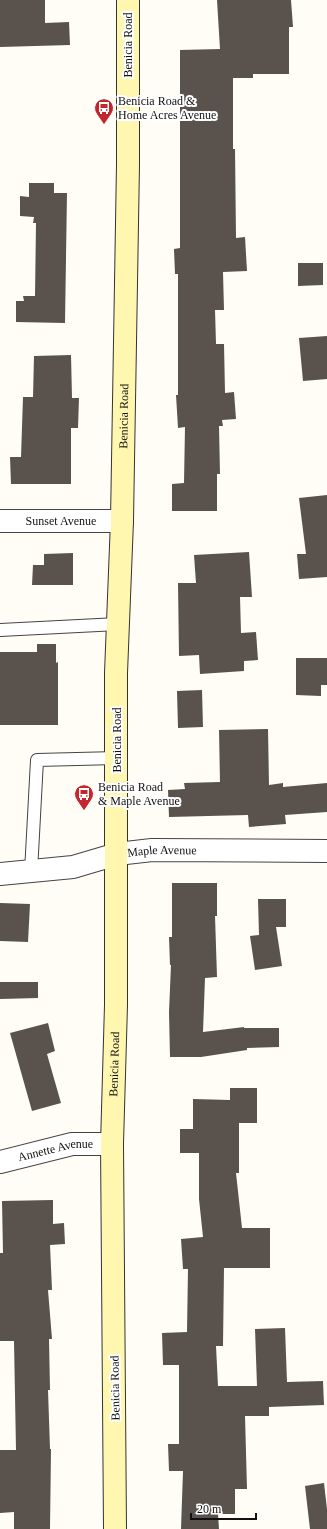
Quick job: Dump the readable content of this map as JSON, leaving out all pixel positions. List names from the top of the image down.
{
  "streets": {
    "main road": ["Benicia Road"],
    "street": ["Sunset Avenue", "Maple Avenue", "Annette Avenue"]
  },
  "crossings": [
    ["Benicia Road", "Sunset Avenue"],
    ["Benicia Road", "Maple Avenue"],
    ["Benicia Road", "Annette Avenue"]
  ],
  "places": {
    "bus stop": ["Benicia Road & Home Acres Avenue", "Benicia Road & Maple Avenue"]
  },
  "scale_bar": "20 m"
}
